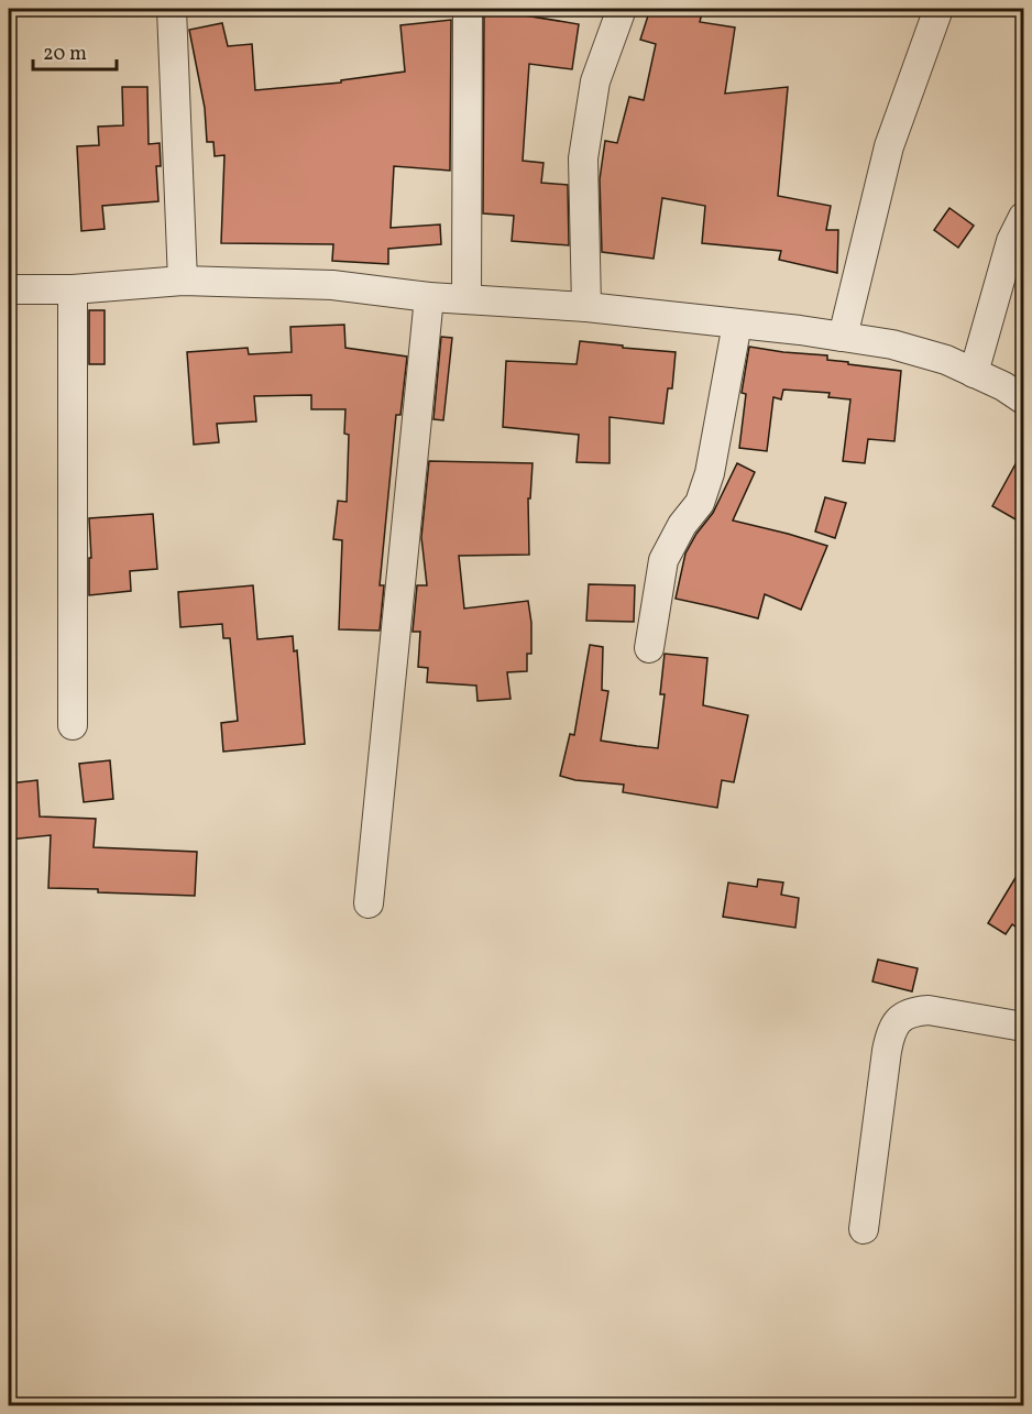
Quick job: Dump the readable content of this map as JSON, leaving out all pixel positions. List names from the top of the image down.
{
  "scale_bar": "20 m"
}
